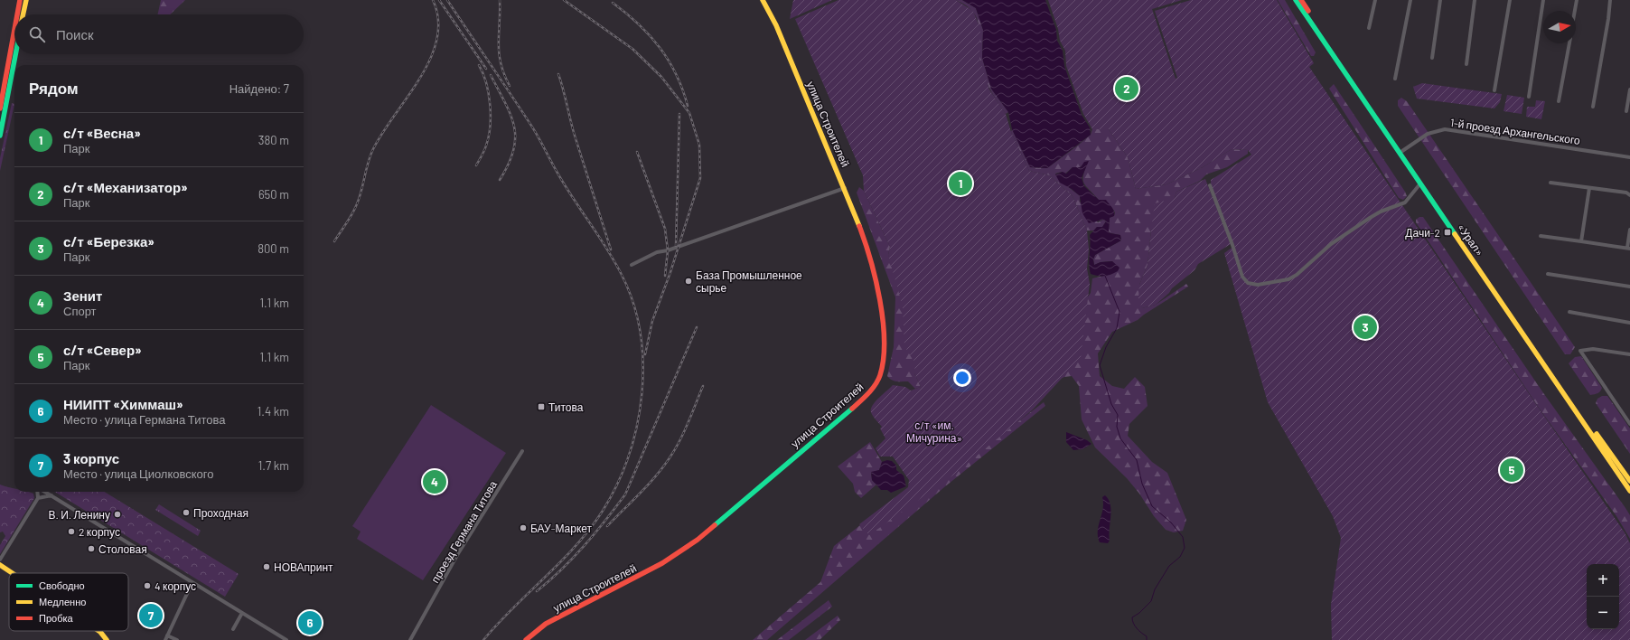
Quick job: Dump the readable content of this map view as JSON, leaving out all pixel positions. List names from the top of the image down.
{
  "streets": {
    "main road": ["улица Строителей", "«Урал»"],
    "street": ["1-й проезд Архангельского", "проезд Германа Титова"]
  },
  "crossings": [
    ["1-й проезд Архангельского", "«Урал»"]
  ],
  "parks": ["с/т «им. Мичурина»"],
  "places": {
    "transit": ["Дачи-2", "Титова"],
    "other": [
      "База Промышленное сырье",
      "Проходная",
      "В. И. Ленину",
      "БАУ-Маркет",
      "2 корпус",
      "Столовая",
      "НОВАпринт",
      "4 корпус"
    ]
  },
  "legend": ["Свободно", "Медленно", "Пробка"],
  "north": "right",
  "page": {
    "search": "Поиск",
    "heading": ["Рядом", "Найдено: 7"],
    "pins": [
      "2",
      "1",
      "3",
      "5",
      "4",
      "7",
      "6"
    ],
    "list": [
      {
        "mark": "1",
        "name": "с/т «Весна»",
        "note": "Парк",
        "value": "380 m"
      },
      {
        "mark": "2",
        "name": "с/т «Механизатор»",
        "note": "Парк",
        "value": "650 m"
      },
      {
        "mark": "3",
        "name": "с/т «Березка»",
        "note": "Парк",
        "value": "800 m"
      },
      {
        "mark": "4",
        "name": "Зенит",
        "note": "Спорт",
        "value": "1.1 km"
      },
      {
        "mark": "5",
        "name": "с/т «Север»",
        "note": "Парк",
        "value": "1.1 km"
      },
      {
        "mark": "6",
        "name": "НИИПТ «Химмаш»",
        "note": "Место · улица Германа Титова",
        "value": "1.4 km"
      },
      {
        "mark": "7",
        "name": "3 корпус",
        "note": "Место · улица Циолковского",
        "value": "1.7 km"
      }
    ],
    "map_buttons": ["+", "−"]
  }
}
